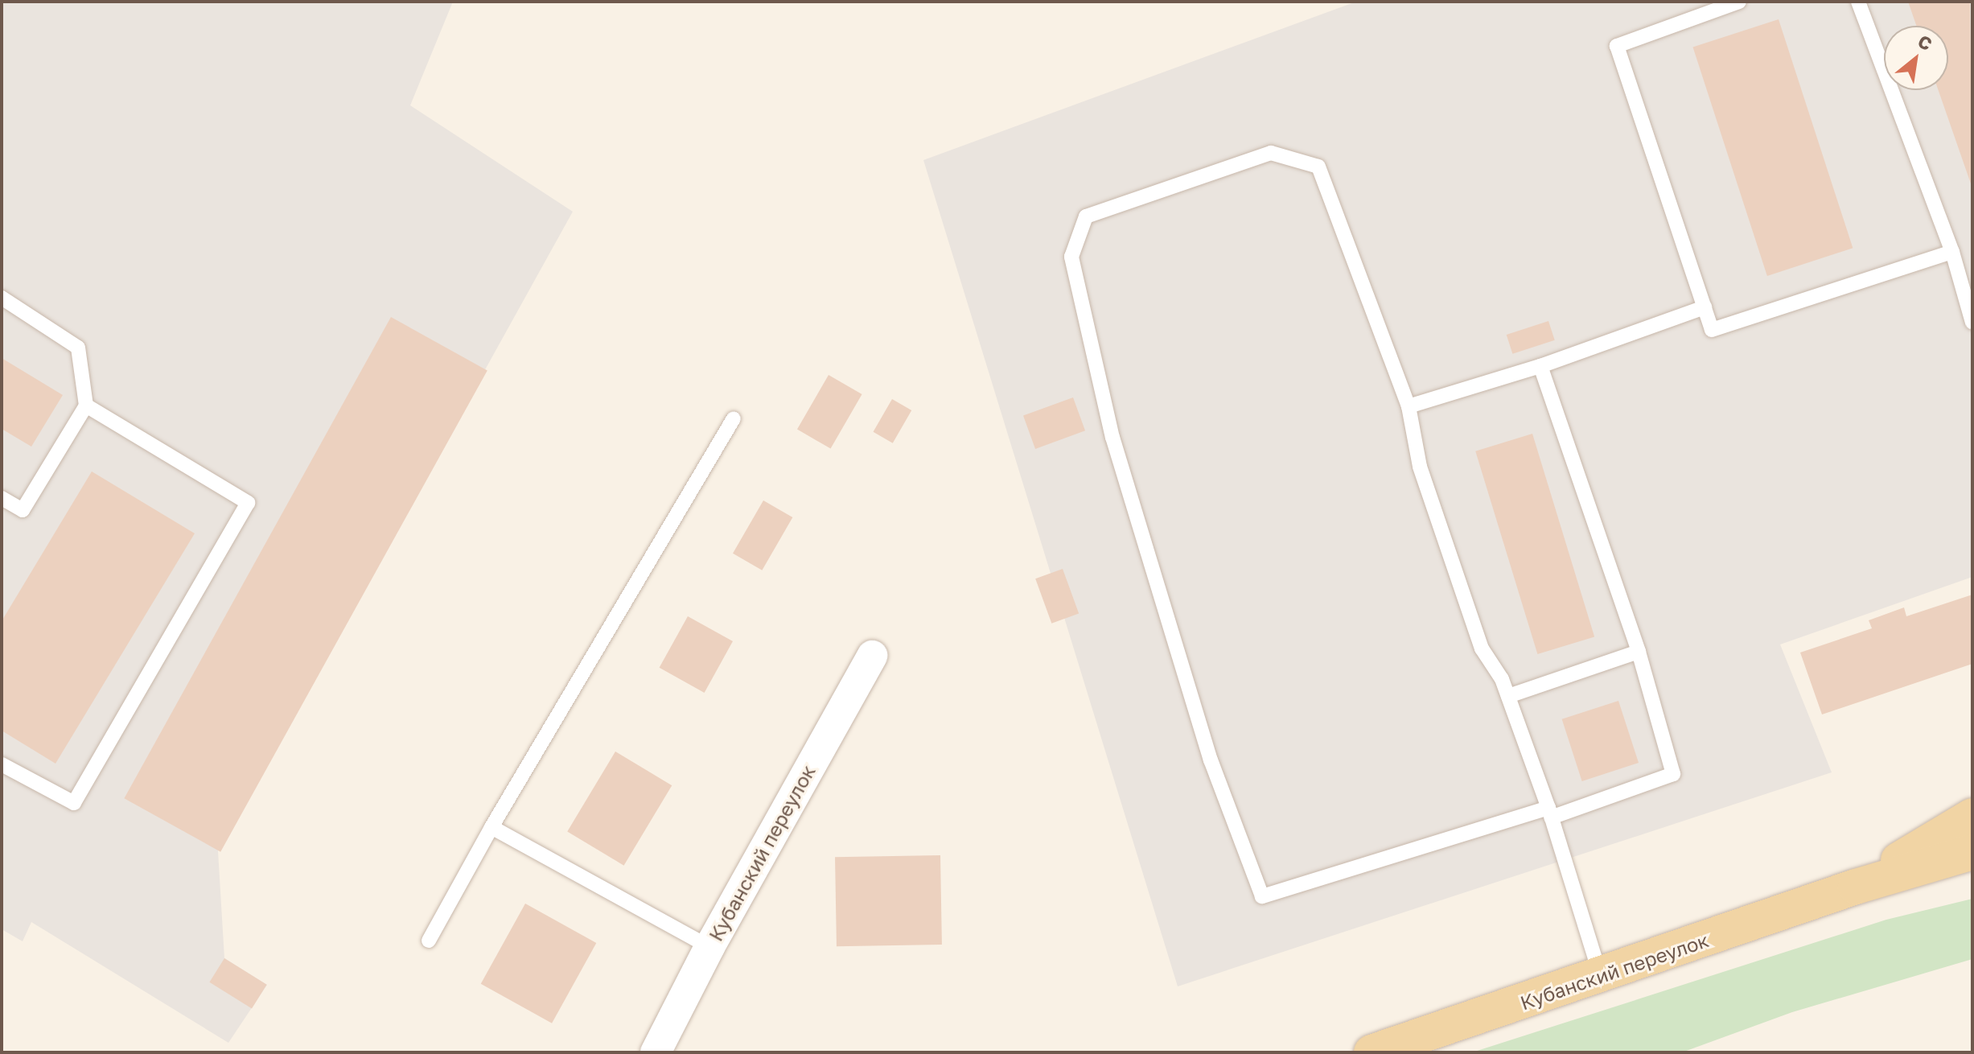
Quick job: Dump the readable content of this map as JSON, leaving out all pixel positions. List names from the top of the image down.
{
  "streets": {
    "main road": ["Кубанский переулок"]
  },
  "north": "top right"
}
